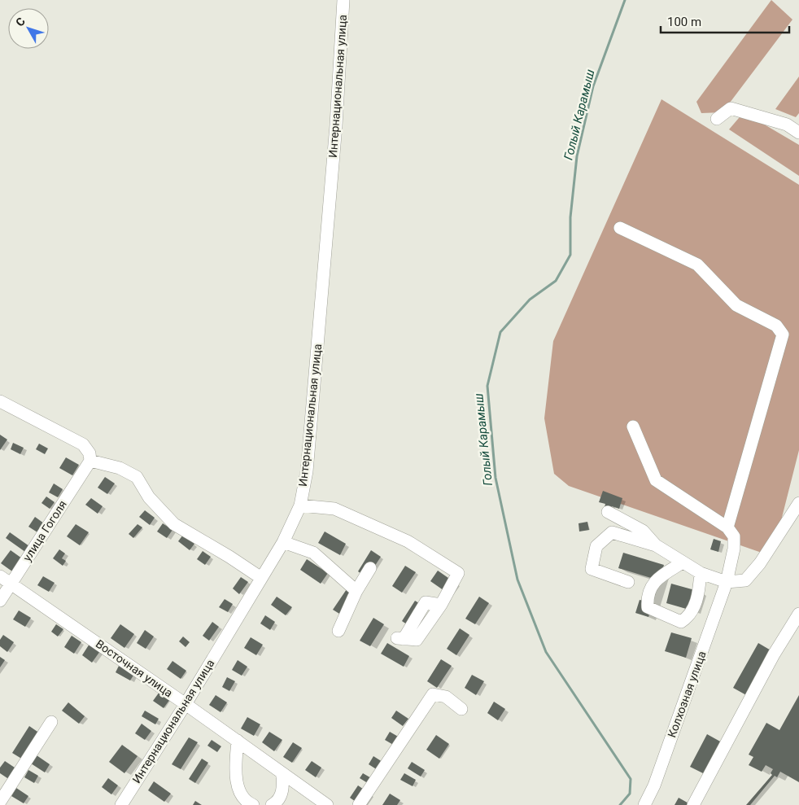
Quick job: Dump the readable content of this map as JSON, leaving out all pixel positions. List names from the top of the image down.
{
  "streets": {
    "street": [
      "Интернациональная улица",
      "улица Гоголя",
      "Восточная улица",
      "Колхозная улица"
    ]
  },
  "crossings": [
    ["Интернациональная улица", "Восточная улица"],
    ["улица Гоголя", "Восточная улица"]
  ],
  "water": ["Голый Карамыш"],
  "scale_bar": "100 m",
  "north": "top left"
}
